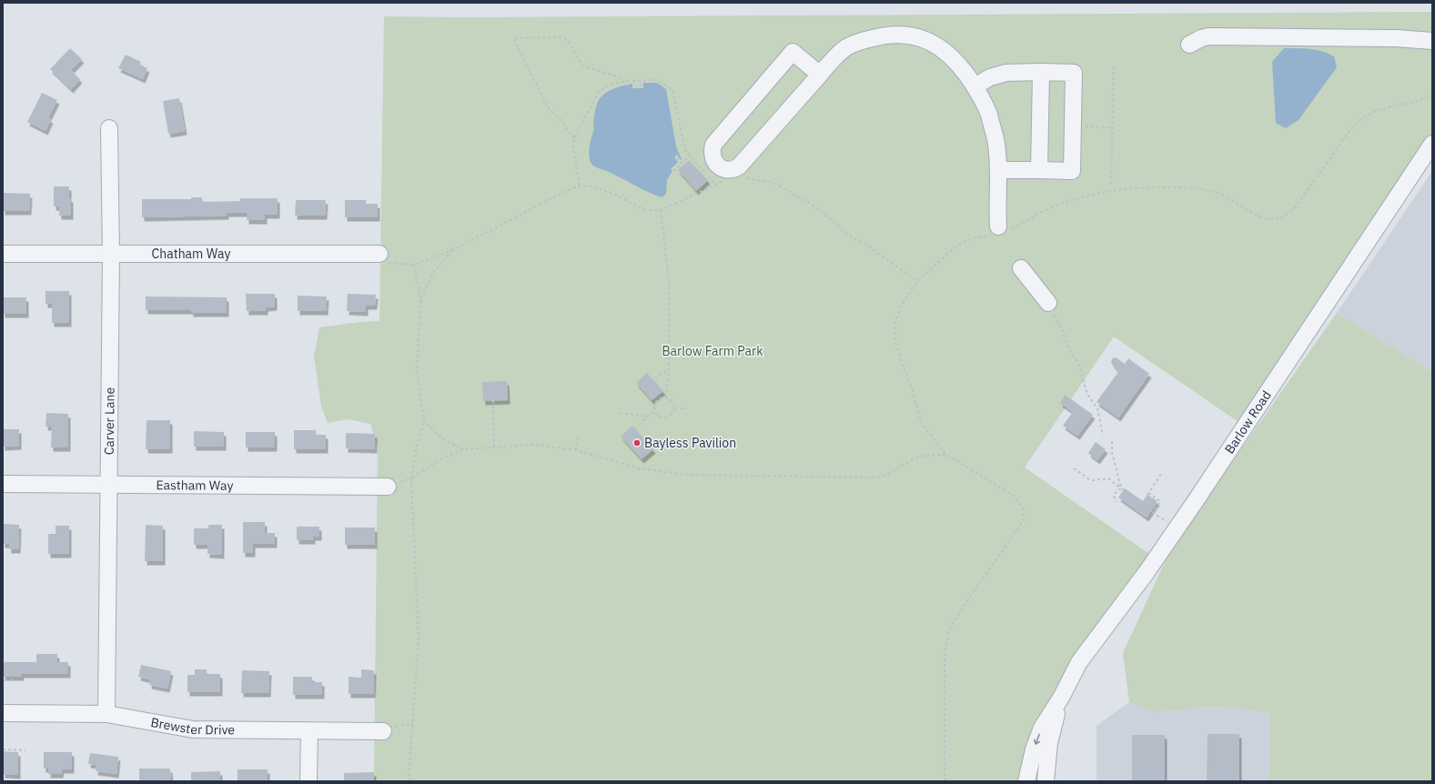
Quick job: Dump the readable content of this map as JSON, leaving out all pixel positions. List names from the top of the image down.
{
  "streets": {
    "street": [
      "Chatham Way",
      "Carver Lane",
      "Barlow Road",
      "Eastham Way",
      "Brewster Drive"
    ]
  },
  "crossings": [
    ["Chatham Way", "Carver Lane"],
    ["Carver Lane", "Eastham Way"],
    ["Carver Lane", "Brewster Drive"]
  ],
  "parks": ["Barlow Farm Park"],
  "places": ["Bayless Pavilion"]
}
